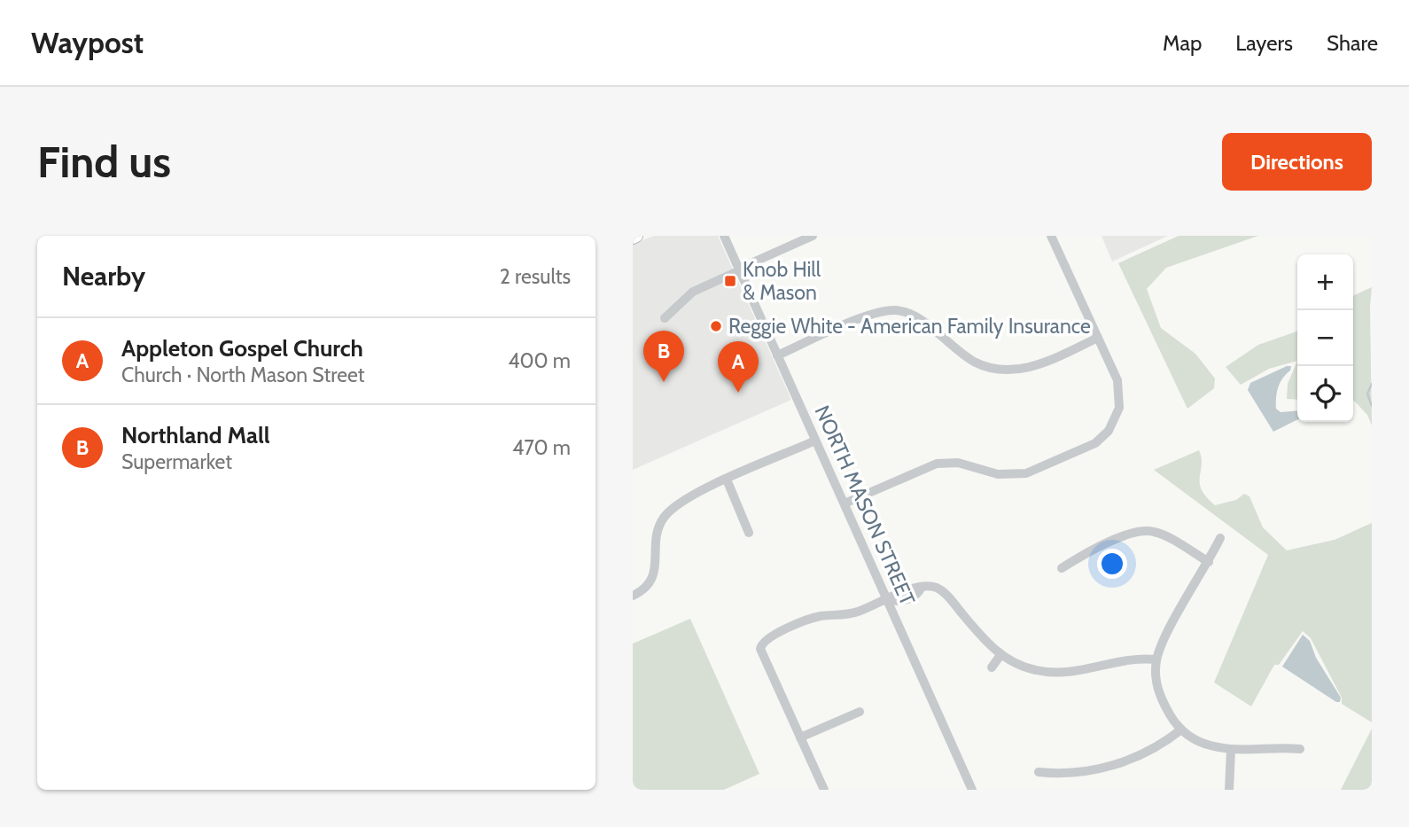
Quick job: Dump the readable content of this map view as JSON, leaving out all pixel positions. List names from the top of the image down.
{
  "streets": {
    "street": ["NORTH MASON STREET"]
  },
  "places": {
    "transit": ["Knob Hill & Mason"],
    "other": ["Reggie White - American Family Insurance"]
  },
  "page": {
    "header": "Waypost",
    "nav": ["Map", "Layers", "Share"],
    "buttons": "Directions",
    "title": "Find us",
    "heading": ["Nearby", "2 results"],
    "map_buttons": ["+", "−"],
    "list": [
      {
        "mark": "A",
        "name": "Appleton Gospel Church",
        "note": "Church · North Mason Street",
        "value": "400 m"
      },
      {
        "mark": "B",
        "name": "Northland Mall",
        "note": "Supermarket",
        "value": "470 m"
      }
    ],
    "pins": ["B", "A"]
  }
}
